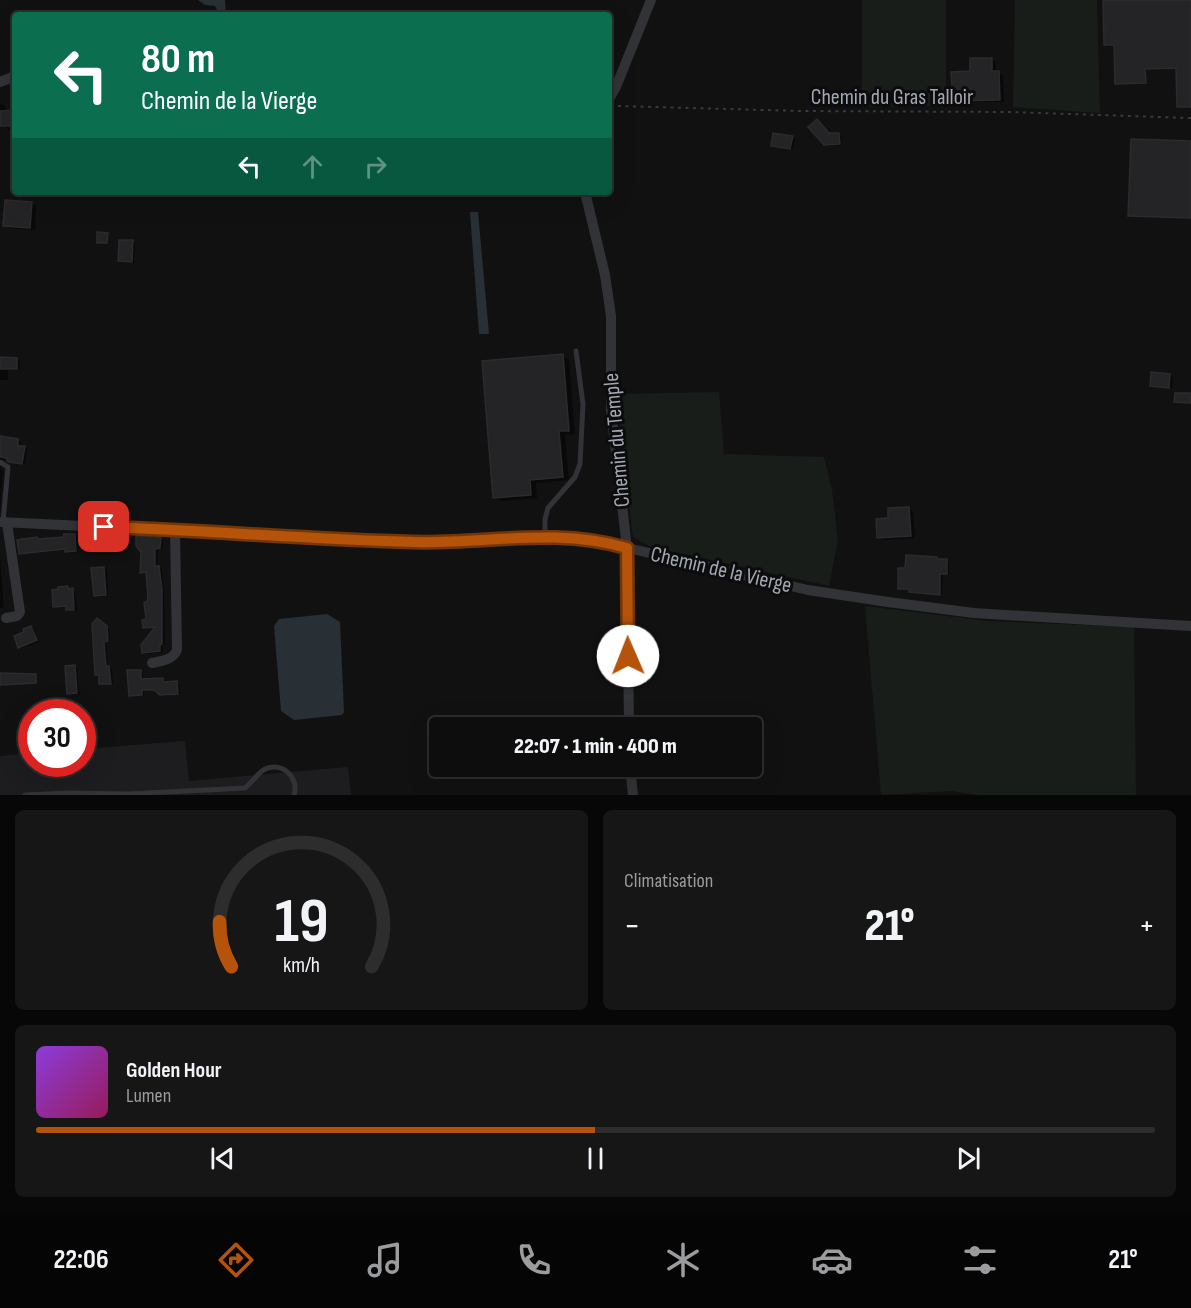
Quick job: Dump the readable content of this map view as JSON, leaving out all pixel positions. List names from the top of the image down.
{
  "streets": {
    "street": ["Chemin du Temple", "Chemin de la Vierge"],
    "path": ["Chemin du Gras Talloir"]
  },
  "crossings": [
    ["Chemin du Temple", "Chemin de la Vierge"]
  ],
  "page": {
    "turn": ["80 m", "Chemin de la Vierge"],
    "limit": "30",
    "trip": "22:07 · 1 min · 400 m",
    "tile": "Climatisation",
    "heat": ["−", "21°", "+"],
    "song": ["Golden Hour", "Lumen"],
    "tabs": ["22:06", "21°"],
    "gauge": ["19", "km/h"]
  }
}
